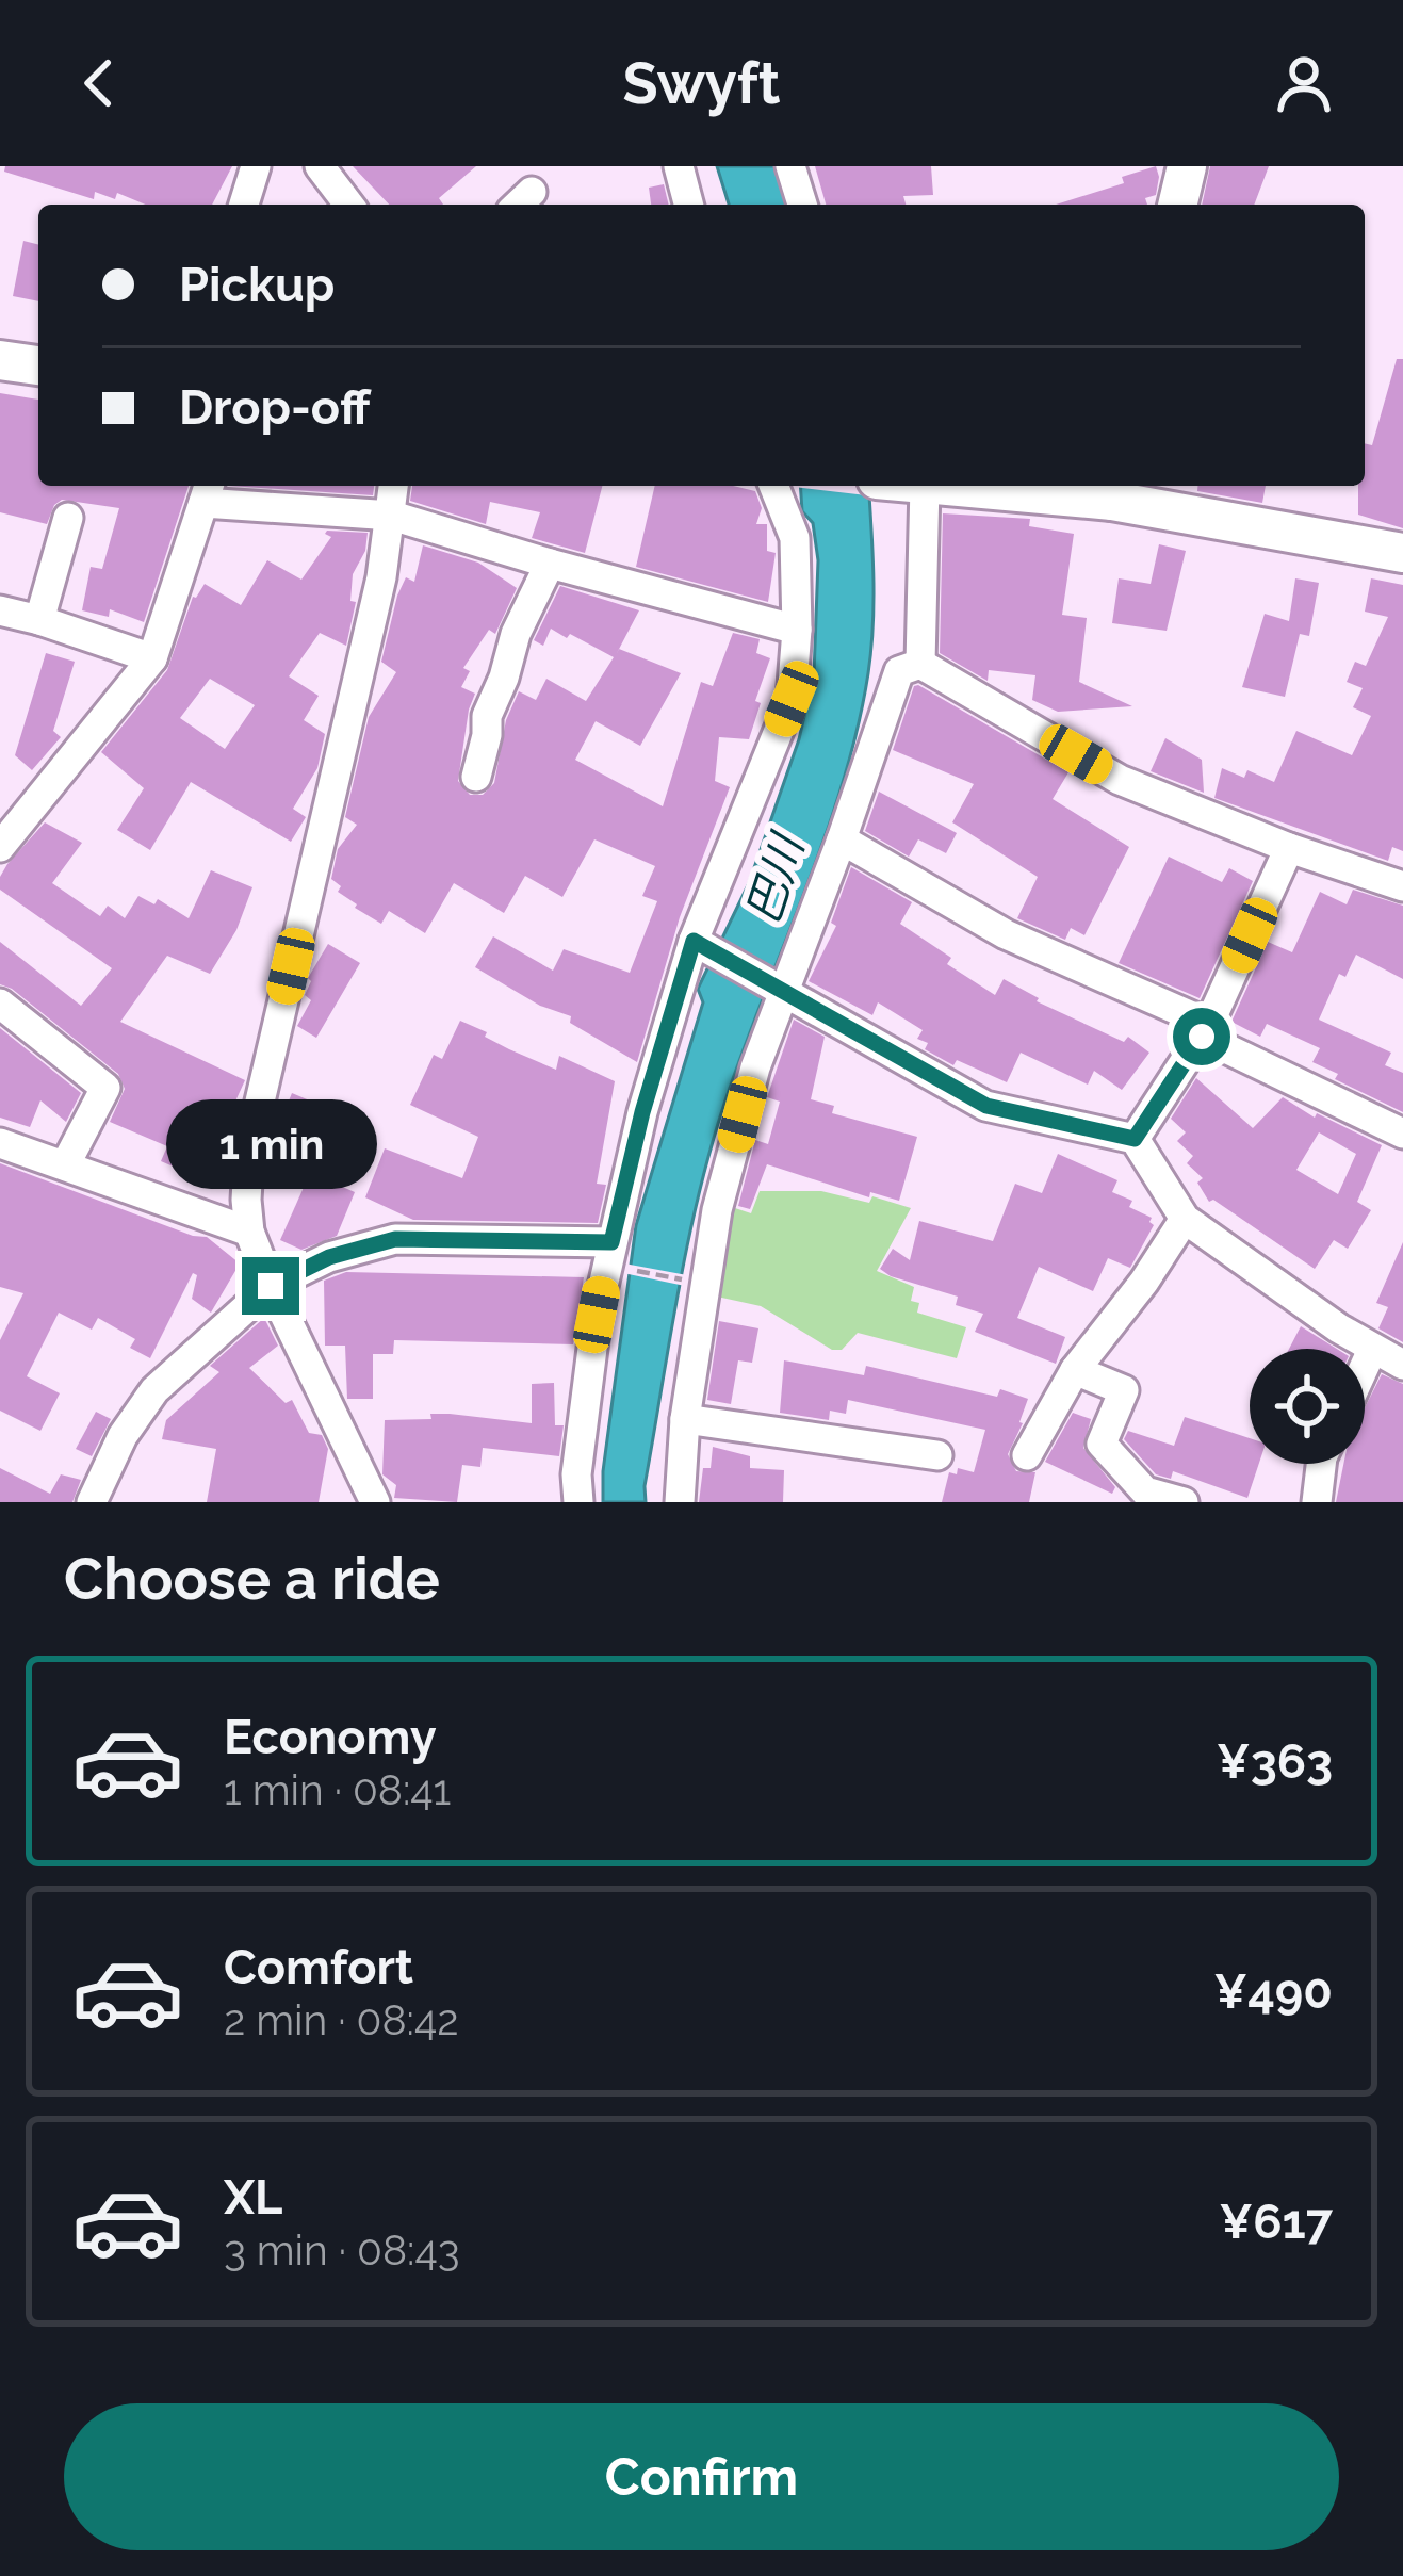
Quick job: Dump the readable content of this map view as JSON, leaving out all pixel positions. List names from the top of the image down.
{
  "water": ["巴川"],
  "page": {
    "header": "Swyft",
    "banner": ["Pickup", "Drop-off"],
    "bubble": "1 min",
    "heading": "Choose a ride",
    "list": [
      {
        "name": "Economy",
        "note": "1 min · 08:41",
        "value": "¥363"
      },
      {
        "name": "Comfort",
        "note": "2 min · 08:42",
        "value": "¥490"
      },
      {
        "name": "XL",
        "note": "3 min · 08:43",
        "value": "¥617"
      }
    ],
    "buttons": "Confirm"
  }
}
